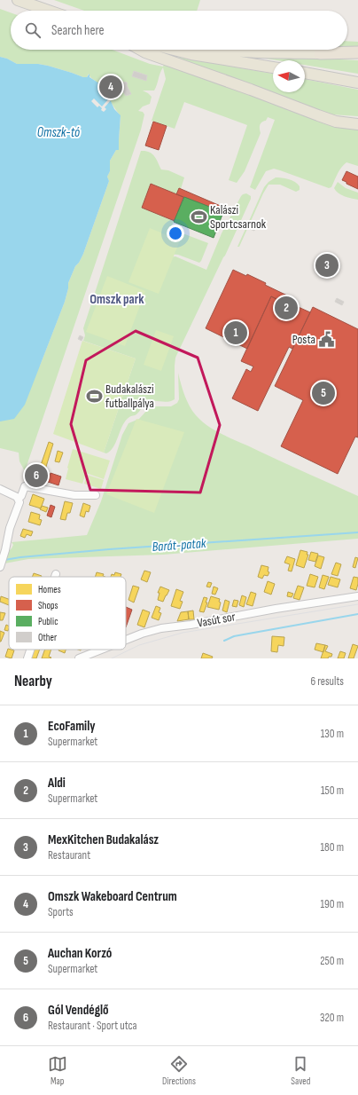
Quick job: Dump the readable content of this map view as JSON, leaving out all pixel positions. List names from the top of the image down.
{
  "streets": {
    "street": ["Vasút sor"]
  },
  "districts": ["Omszk park"],
  "water": ["Omszk-tó", "Barát-patak"],
  "places": {
    "sports": ["Kalászi Sportcsarnok", "Budakalászi futballpálya"],
    "public building": ["Posta"]
  },
  "legend": [
    "Homes",
    "Shops",
    "Public",
    "Other"
  ],
  "north": "left",
  "page": {
    "search": "Search here",
    "pins": [
      "4",
      "3",
      "2",
      "1",
      "5",
      "6"
    ],
    "heading": ["Nearby", "6 results"],
    "list": [
      {
        "mark": "1",
        "name": "EcoFamily",
        "note": "Supermarket",
        "value": "130 m"
      },
      {
        "mark": "2",
        "name": "Aldi",
        "note": "Supermarket",
        "value": "150 m"
      },
      {
        "mark": "3",
        "name": "MexKitchen Budakalász",
        "note": "Restaurant",
        "value": "180 m"
      },
      {
        "mark": "4",
        "name": "Omszk Wakeboard Centrum",
        "note": "Sports",
        "value": "190 m"
      },
      {
        "mark": "5",
        "name": "Auchan Korzó",
        "note": "Supermarket",
        "value": "250 m"
      },
      {
        "mark": "6",
        "name": "Gól Vendéglő",
        "note": "Restaurant · Sport utca",
        "value": "320 m"
      }
    ],
    "nav": ["Map", "Directions", "Saved"]
  }
}
